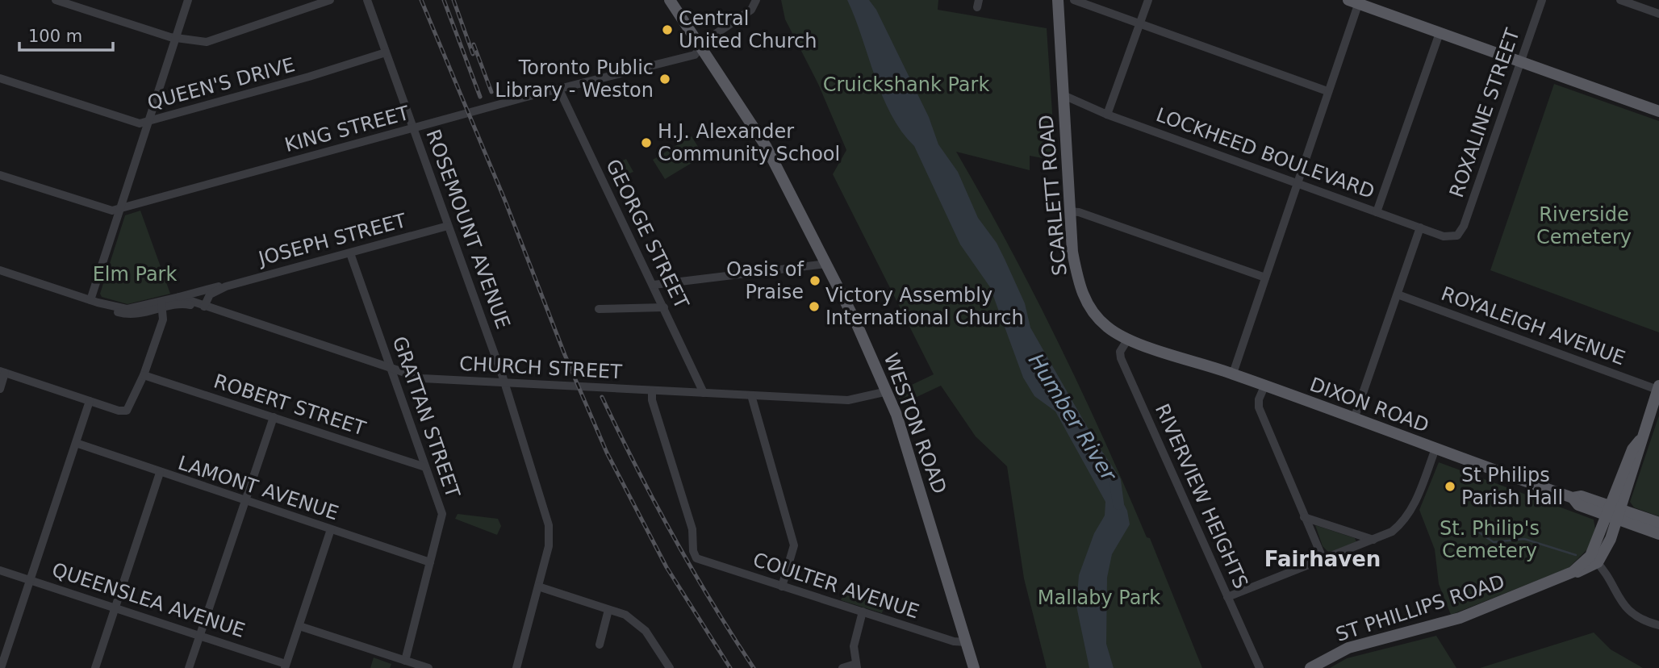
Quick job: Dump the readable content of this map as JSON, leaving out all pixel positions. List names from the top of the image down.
{
  "streets": {
    "main road": [
      "SCARLETT ROAD",
      "DIXON ROAD",
      "WESTON ROAD",
      "ST PHILLIPS ROAD"
    ],
    "street": [
      "QUEEN'S DRIVE",
      "ROXALINE STREET",
      "KING STREET",
      "LOCKHEED BOULEVARD",
      "ROSEMOUNT AVENUE",
      "GEORGE STREET",
      "JOSEPH STREET",
      "ROYALEIGH AVENUE",
      "CHURCH STREET",
      "ROBERT STREET",
      "GRATTAN STREET",
      "LAMONT AVENUE",
      "RIVERVIEW HEIGHTS",
      "COULTER AVENUE",
      "QUEENSLEA AVENUE"
    ]
  },
  "crossings": [
    ["QUEEN'S DRIVE", "ROSEMOUNT AVENUE"],
    ["ROXALINE STREET", "LOCKHEED BOULEVARD"],
    ["KING STREET", "ROSEMOUNT AVENUE"],
    ["KING STREET", "GEORGE STREET"],
    ["KING STREET", "WESTON ROAD"],
    ["LOCKHEED BOULEVARD", "SCARLETT ROAD"],
    ["SCARLETT ROAD", "DIXON ROAD"],
    ["SCARLETT ROAD", "RIVERVIEW HEIGHTS"],
    ["ROSEMOUNT AVENUE", "JOSEPH STREET"],
    ["ROSEMOUNT AVENUE", "CHURCH STREET"],
    ["GEORGE STREET", "CHURCH STREET"],
    ["JOSEPH STREET", "CHURCH STREET"],
    ["JOSEPH STREET", "GRATTAN STREET"],
    ["ROYALEIGH AVENUE", "ST PHILLIPS ROAD"],
    ["CHURCH STREET", "GRATTAN STREET"],
    ["CHURCH STREET", "WESTON ROAD"],
    ["CHURCH STREET", "COULTER AVENUE"],
    ["ROBERT STREET", "GRATTAN STREET"],
    ["DIXON ROAD", "ST PHILLIPS ROAD"],
    ["GRATTAN STREET", "LAMONT AVENUE"],
    ["WESTON ROAD", "COULTER AVENUE"]
  ],
  "districts": ["Fairhaven"],
  "water": ["Humber River"],
  "parks": [
    "Cruickshank Park",
    "Riverside Cemetery",
    "Elm Park",
    "St. Philip's Cemetery",
    "Mallaby Park"
  ],
  "places": [
    "Central United Church",
    "Toronto Public Library - Weston",
    "H.J. Alexander Community School",
    "Oasis of Praise",
    "Victory Assembly International Church",
    "St Philips Parish Hall"
  ],
  "scale_bar": "100 m"
}
